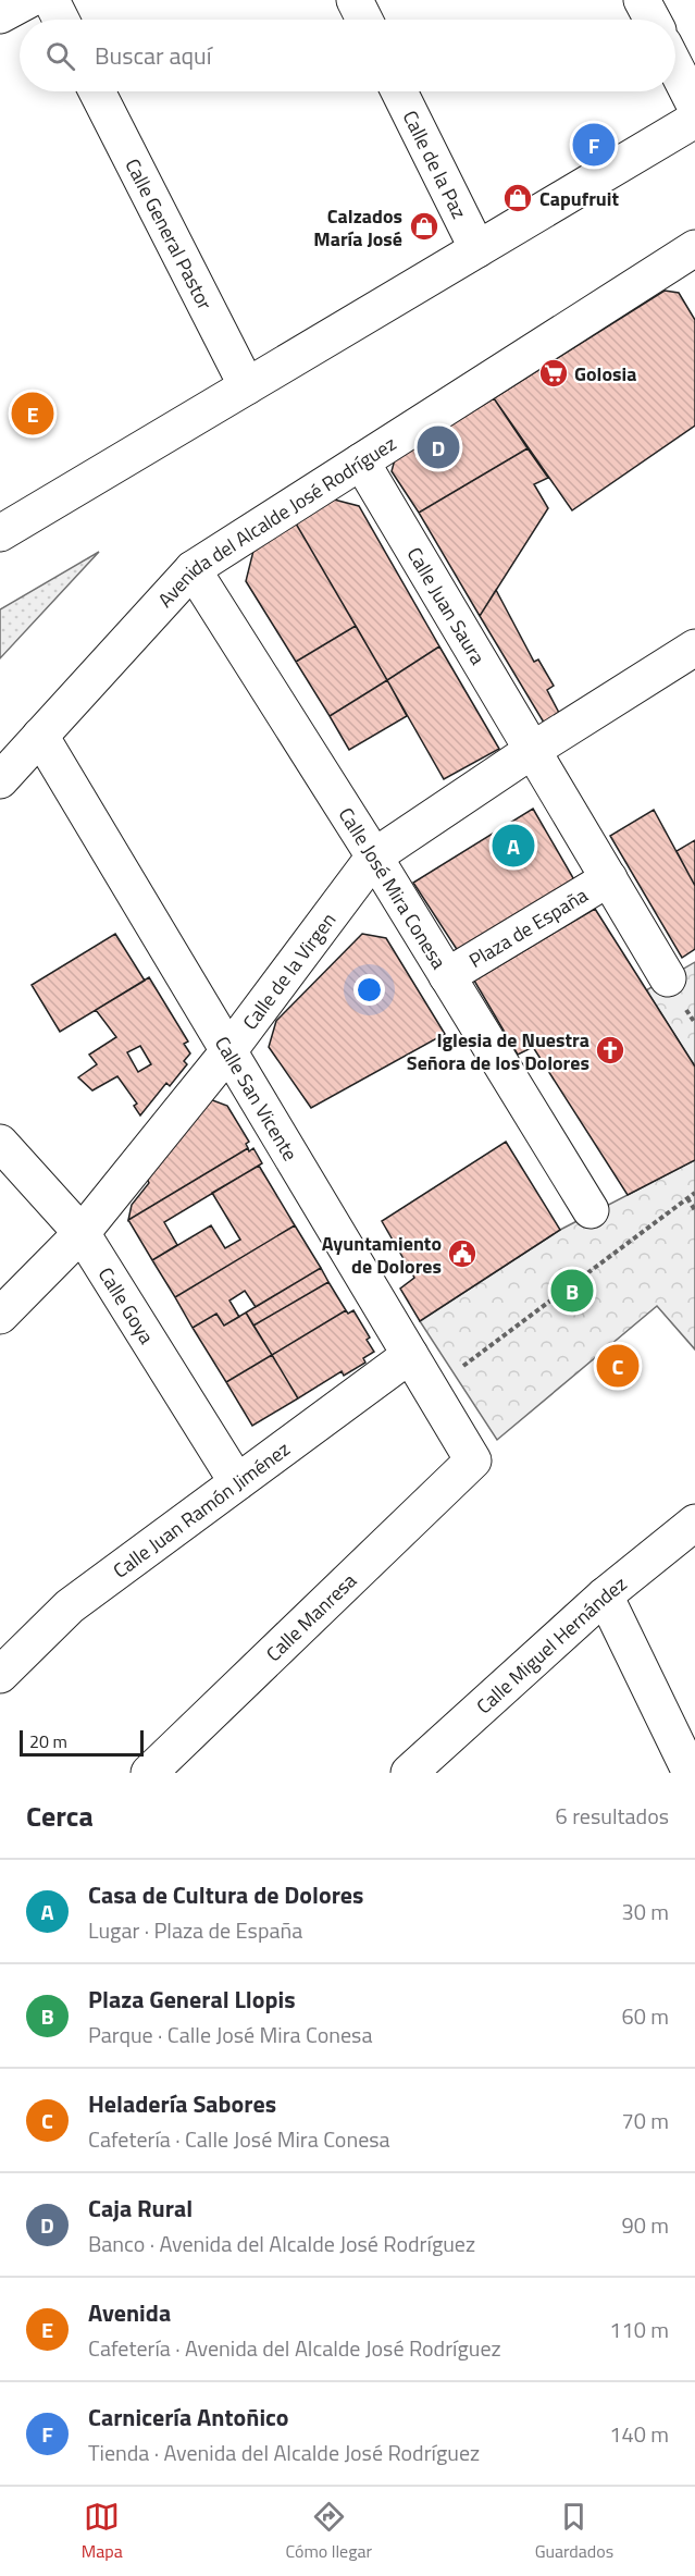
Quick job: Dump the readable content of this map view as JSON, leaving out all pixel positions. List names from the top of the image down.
{
  "streets": {
    "street": [
      "Calle de la Paz",
      "Calle General Pastor",
      "Avenida del Alcalde José Rodríguez",
      "Calle Juan Saura",
      "Calle José Mira Conesa",
      "Plaza de España",
      "Calle de la Virgen",
      "Calle San Vicente",
      "Calle Goya",
      "Calle Juan Ramón Jiménez",
      "Calle Manresa",
      "Calle Miguel Hernández"
    ]
  },
  "crossings": [
    ["Avenida del Alcalde José Rodríguez", "Calle Juan Saura"],
    ["Avenida del Alcalde José Rodríguez", "Calle José Mira Conesa"],
    ["Avenida del Alcalde José Rodríguez", "Calle San Vicente"],
    ["Calle Juan Saura", "Plaza de España"],
    ["Calle Juan Saura", "Calle de la Virgen"],
    ["Calle José Mira Conesa", "Plaza de España"],
    ["Calle José Mira Conesa", "Calle de la Virgen"],
    ["Plaza de España", "Calle de la Virgen"],
    ["Calle de la Virgen", "Calle San Vicente"],
    ["Calle de la Virgen", "Calle Goya"],
    ["Calle San Vicente", "Calle Juan Ramón Jiménez"],
    ["Calle San Vicente", "Calle Manresa"],
    ["Calle Goya", "Calle Juan Ramón Jiménez"]
  ],
  "places": {
    "shop": ["Capufruit", "Calzados María José"],
    "supermarket": ["Golosia"],
    "church": ["Iglesia de Nuestra Señora de los Dolores"],
    "public building": ["Ayuntamiento de Dolores"]
  },
  "scale_bar": "20 m",
  "page": {
    "search": "Buscar aquí",
    "pins": [
      "F",
      "E",
      "D",
      "A",
      "B",
      "C"
    ],
    "scale": "20 m",
    "heading": ["Cerca", "6 resultados"],
    "list": [
      {
        "mark": "A",
        "name": "Casa de Cultura de Dolores",
        "note": "Lugar · Plaza de España",
        "value": "30 m"
      },
      {
        "mark": "B",
        "name": "Plaza General Llopis",
        "note": "Parque · Calle José Mira Conesa",
        "value": "60 m"
      },
      {
        "mark": "C",
        "name": "Heladería Sabores",
        "note": "Cafetería · Calle José Mira Conesa",
        "value": "70 m"
      },
      {
        "mark": "D",
        "name": "Caja Rural",
        "note": "Banco · Avenida del Alcalde José Rodríguez",
        "value": "90 m"
      },
      {
        "mark": "E",
        "name": "Avenida",
        "note": "Cafetería · Avenida del Alcalde José Rodríguez",
        "value": "110 m"
      },
      {
        "mark": "F",
        "name": "Carnicería Antoñico",
        "note": "Tienda · Avenida del Alcalde José Rodríguez",
        "value": "140 m"
      }
    ],
    "nav": ["Mapa", "Cómo llegar", "Guardados"]
  }
}
